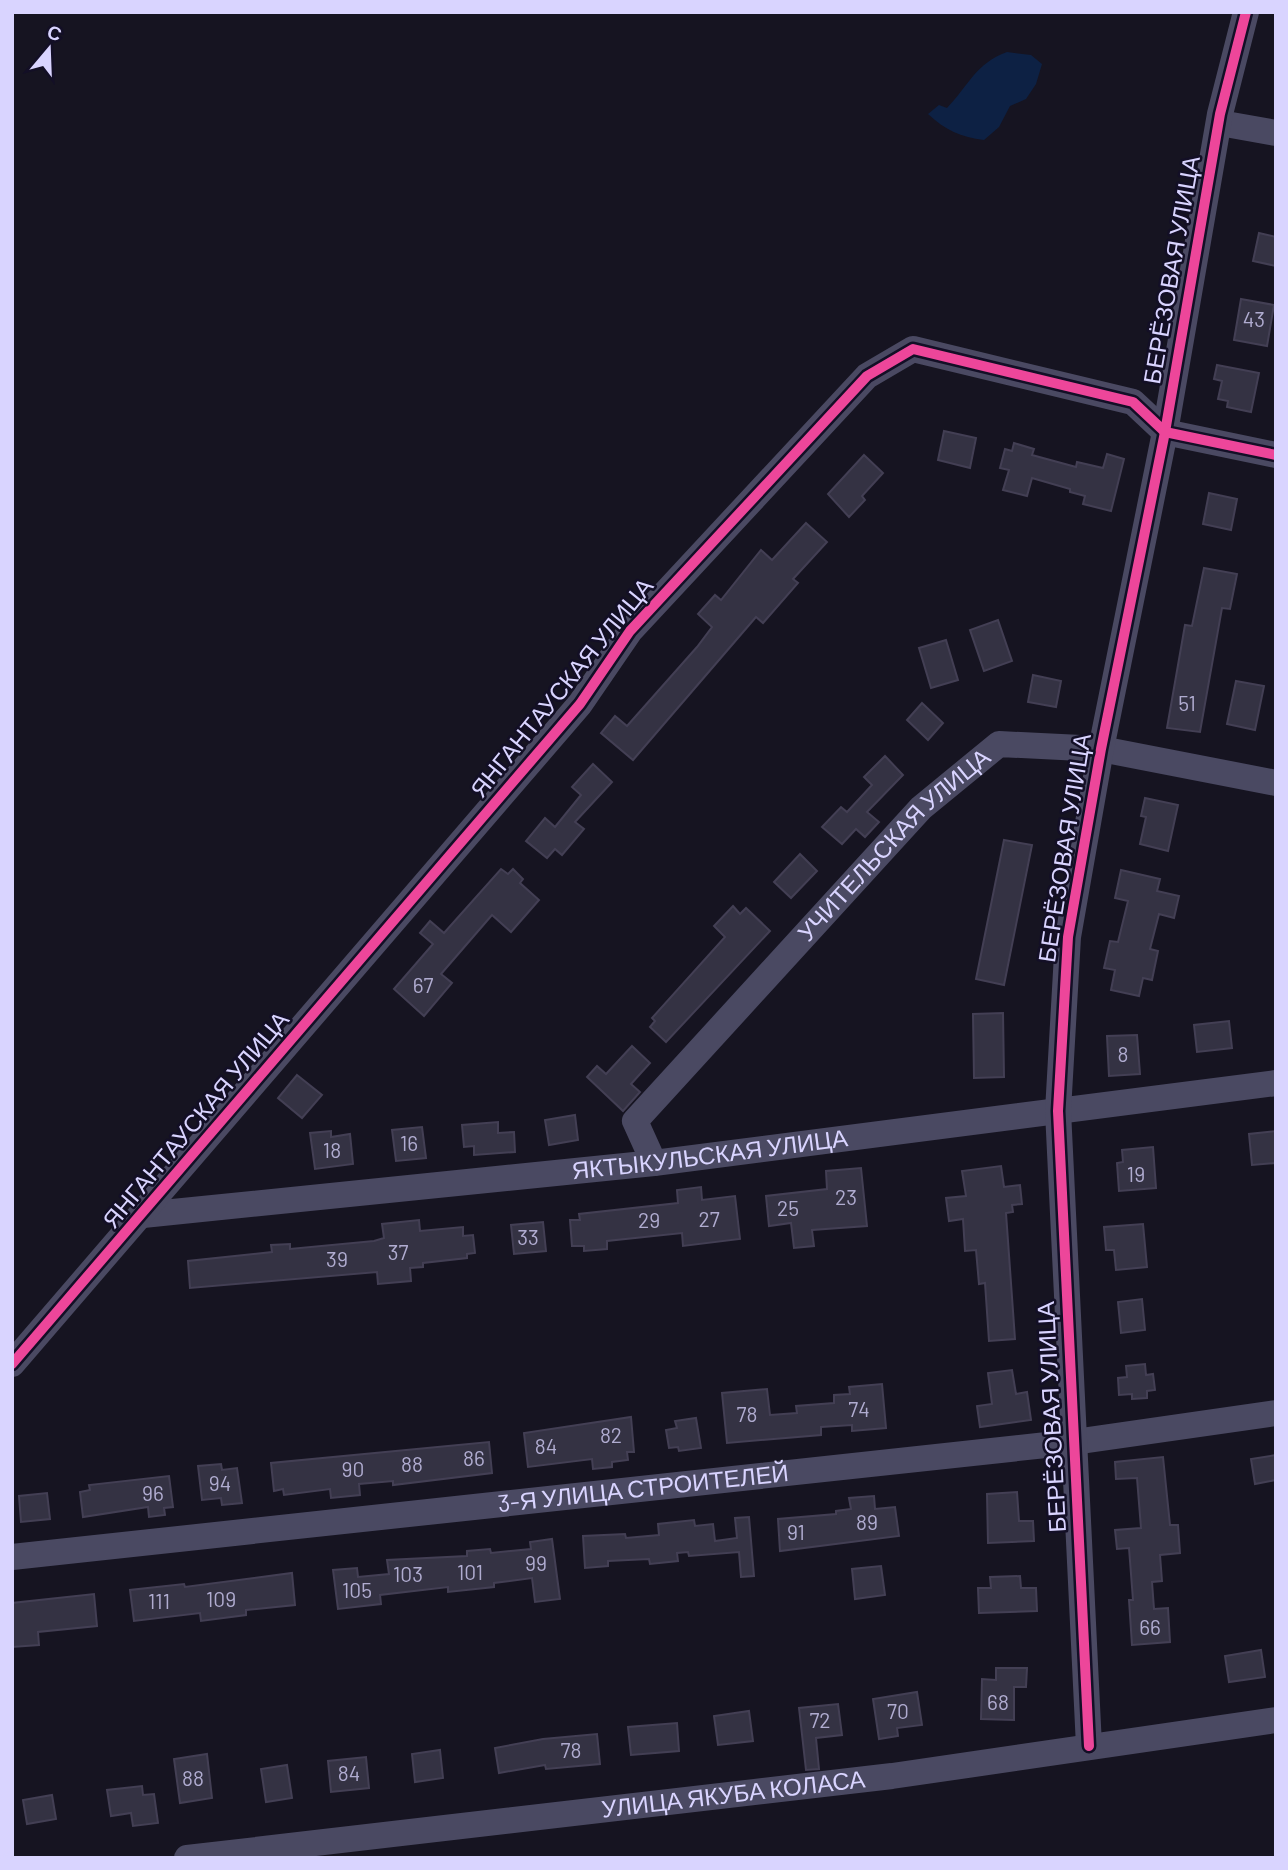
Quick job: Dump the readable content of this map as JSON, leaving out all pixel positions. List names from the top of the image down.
{
  "streets": {
    "street": [
      "БЕРЁЗОВАЯ УЛИЦА",
      "ЯНГАНТАУСКАЯ УЛИЦА",
      "УЧИТЕЛЬСКАЯ УЛИЦА",
      "ЯКТЫКУЛЬСКАЯ УЛИЦА",
      "3-Я УЛИЦА СТРОИТЕЛЕЙ",
      "УЛИЦА ЯКУБА КОЛАСА"
    ]
  },
  "crossings": [
    ["БЕРЁЗОВАЯ УЛИЦА", "ЯНГАНТАУСКАЯ УЛИЦА"],
    ["БЕРЁЗОВАЯ УЛИЦА", "УЧИТЕЛЬСКАЯ УЛИЦА"],
    ["БЕРЁЗОВАЯ УЛИЦА", "ЯКТЫКУЛЬСКАЯ УЛИЦА"],
    ["БЕРЁЗОВАЯ УЛИЦА", "3-Я УЛИЦА СТРОИТЕЛЕЙ"],
    ["БЕРЁЗОВАЯ УЛИЦА", "УЛИЦА ЯКУБА КОЛАСА"],
    ["ЯНГАНТАУСКАЯ УЛИЦА", "ЯКТЫКУЛЬСКАЯ УЛИЦА"],
    ["УЧИТЕЛЬСКАЯ УЛИЦА", "ЯКТЫКУЛЬСКАЯ УЛИЦА"]
  ],
  "house_numbers": [
    "43",
    "51",
    "67",
    "8",
    "16",
    "18",
    "19",
    "23",
    "25",
    "27",
    "29",
    "33",
    "37",
    "39",
    "74",
    "78",
    "82",
    "84",
    "86",
    "88",
    "90",
    "94",
    "96",
    "89",
    "91",
    "99",
    "101",
    "103",
    "105",
    "109",
    "111",
    "66",
    "68",
    "70",
    "72",
    "78",
    "84",
    "88"
  ],
  "north": "top"
}
